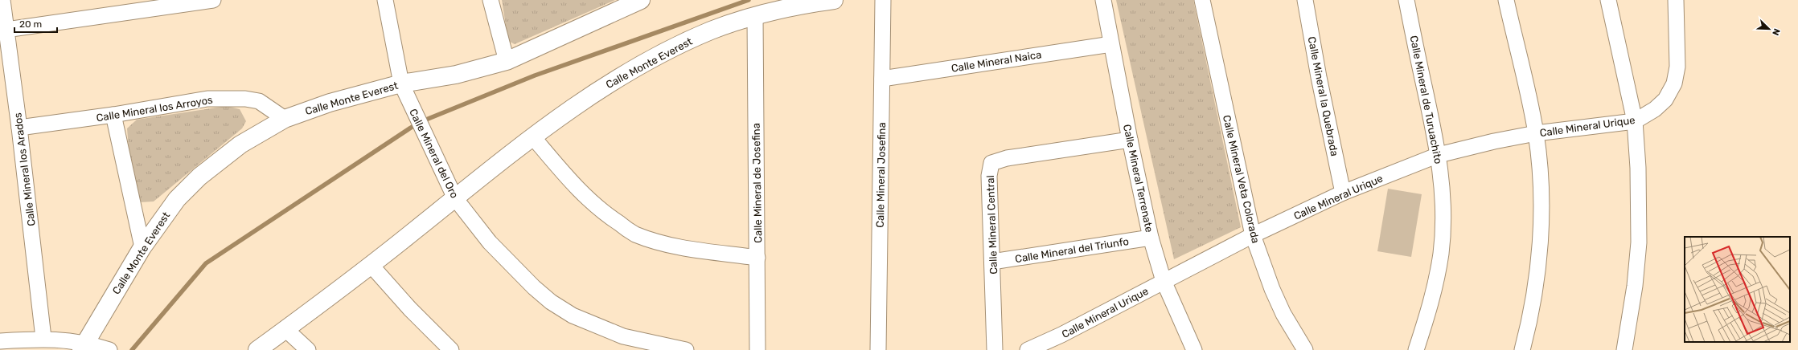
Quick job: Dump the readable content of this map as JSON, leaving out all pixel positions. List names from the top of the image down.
{
  "streets": {
    "street": [
      "Calle Mineral Naica",
      "Calle Monte Everest",
      "Calle Mineral la Quebrada",
      "Calle Mineral de Turuachito",
      "Calle Mineral los Arroyos",
      "Calle Mineral Urique",
      "Calle Mineral del Oro",
      "Calle Mineral los Arados",
      "Calle Mineral Josefina",
      "Calle Mineral Terrenate",
      "Calle Mineral Veta Colorada",
      "Calle Mineral de Josefina",
      "Calle Mineral Central",
      "Calle Mineral del Triunfo"
    ]
  },
  "crossings": [
    ["Calle Mineral Naica", "Calle Mineral Josefina"],
    ["Calle Mineral Naica", "Calle Mineral Terrenate"],
    ["Calle Monte Everest", "Calle Mineral los Arroyos"],
    ["Calle Monte Everest", "Calle Mineral del Oro"],
    ["Calle Monte Everest", "Calle Mineral de Josefina"],
    ["Calle Mineral la Quebrada", "Calle Mineral Urique"],
    ["Calle Mineral de Turuachito", "Calle Mineral Urique"],
    ["Calle Mineral los Arroyos", "Calle Mineral los Arados"],
    ["Calle Mineral Urique", "Calle Mineral Terrenate"],
    ["Calle Mineral Urique", "Calle Mineral Veta Colorada"],
    ["Calle Mineral Terrenate", "Calle Mineral Central"],
    ["Calle Mineral Terrenate", "Calle Mineral del Triunfo"],
    ["Calle Mineral Central", "Calle Mineral del Triunfo"]
  ],
  "scale_bar": "20 m",
  "north": "bottom right"
}
